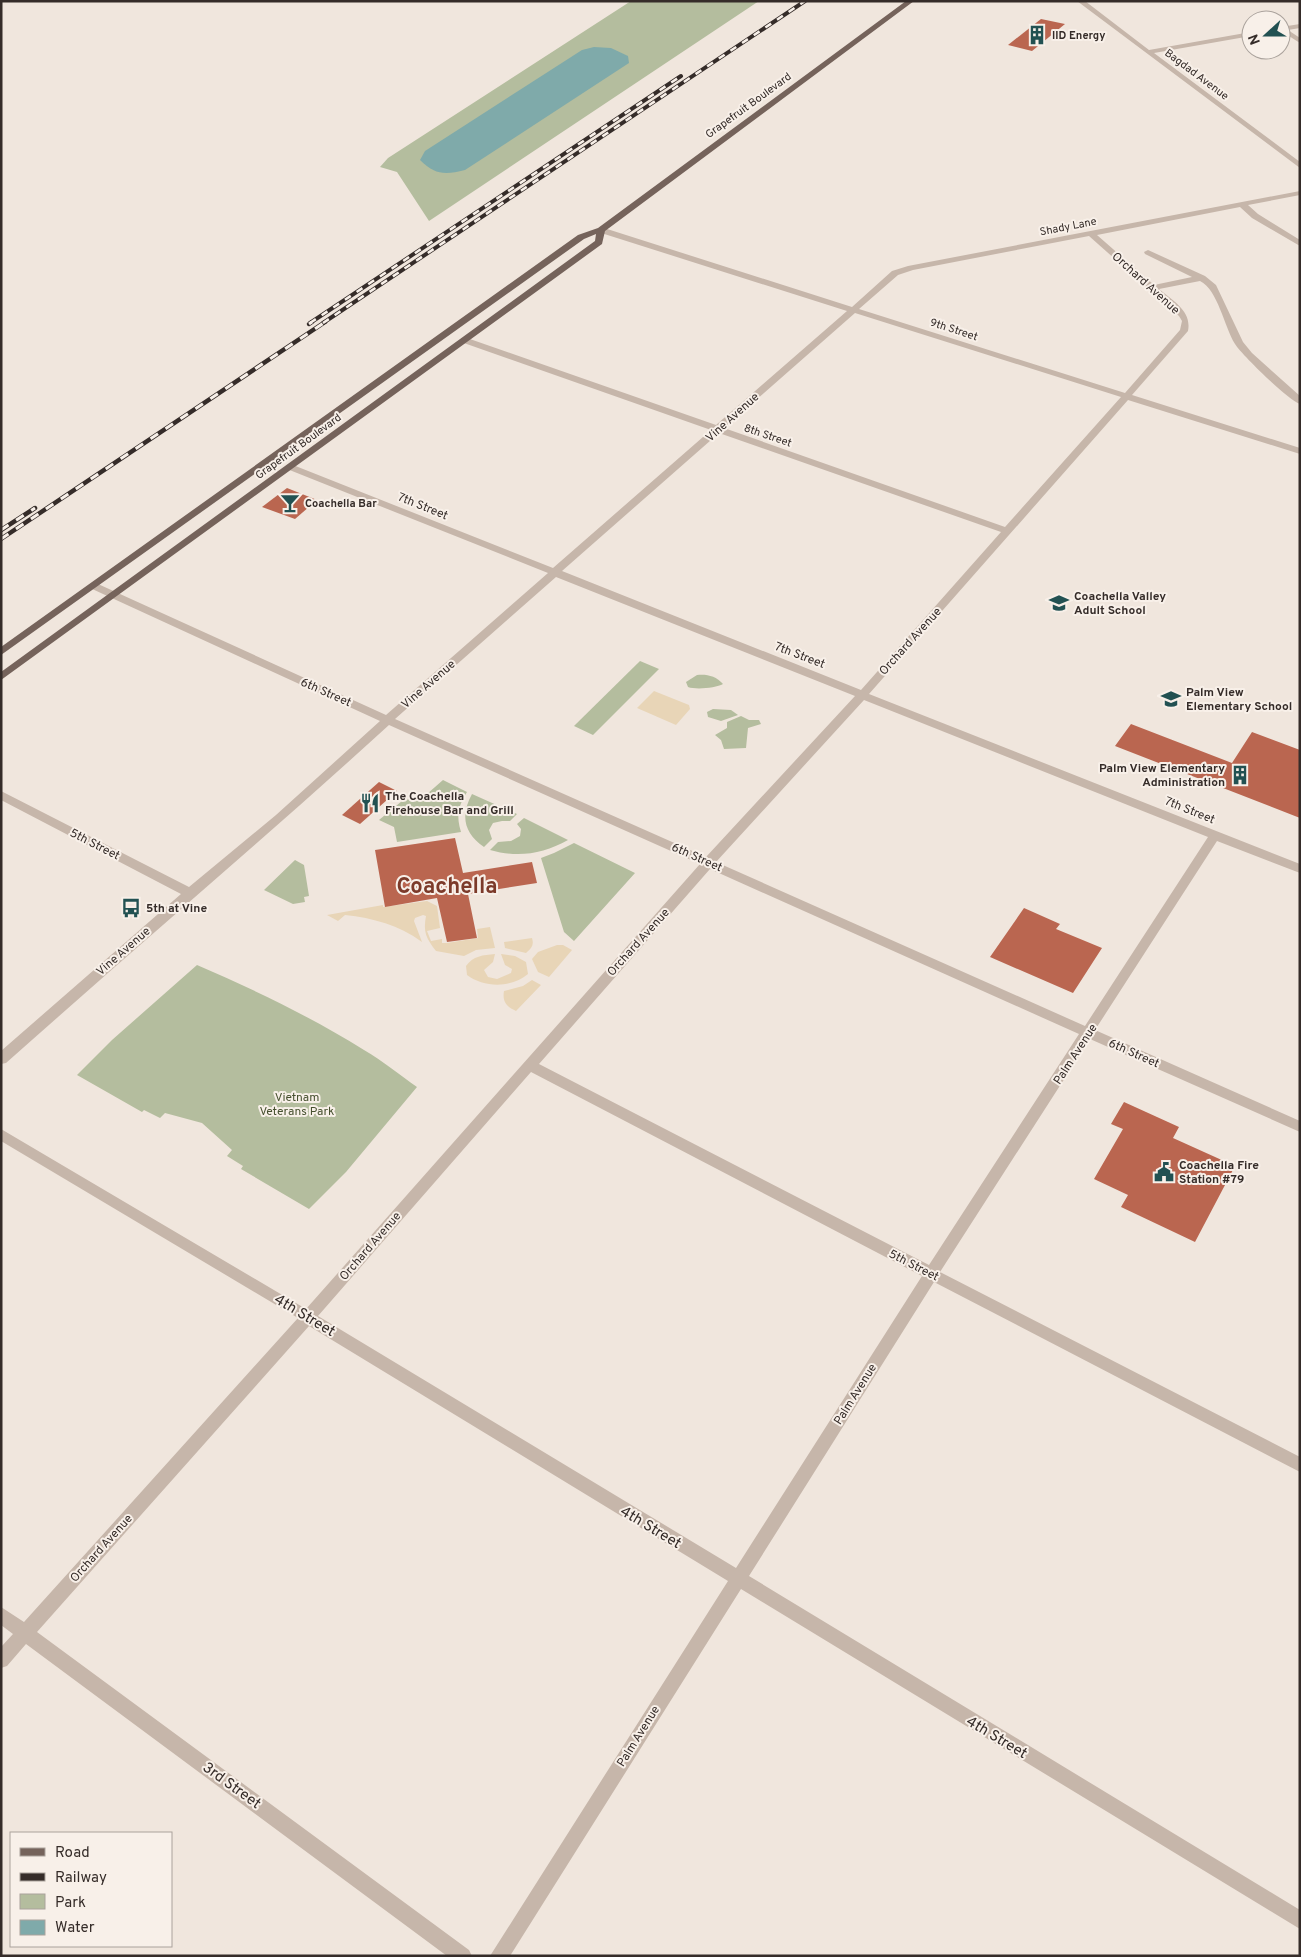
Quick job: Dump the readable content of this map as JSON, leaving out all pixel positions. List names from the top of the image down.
{
  "streets": {
    "main road": ["Grapefruit Boulevard"],
    "street": [
      "Bagdad Avenue",
      "Shady Lane",
      "Orchard Avenue",
      "9th Street",
      "Vine Avenue",
      "8th Street",
      "7th Street",
      "6th Street",
      "5th Street",
      "Palm Avenue",
      "4th Street",
      "3rd Street"
    ]
  },
  "crossings": [
    ["Grapefruit Boulevard", "9th Street"],
    ["Grapefruit Boulevard", "8th Street"],
    ["Grapefruit Boulevard", "7th Street"],
    ["Grapefruit Boulevard", "6th Street"],
    ["Shady Lane", "Orchard Avenue"],
    ["Shady Lane", "9th Street"],
    ["Shady Lane", "Vine Avenue"],
    ["Orchard Avenue", "9th Street"],
    ["Orchard Avenue", "8th Street"],
    ["Orchard Avenue", "7th Street"],
    ["Orchard Avenue", "6th Street"],
    ["Orchard Avenue", "5th Street"],
    ["Orchard Avenue", "4th Street"],
    ["Orchard Avenue", "3rd Street"],
    ["9th Street", "Vine Avenue"],
    ["Vine Avenue", "8th Street"],
    ["Vine Avenue", "7th Street"],
    ["Vine Avenue", "6th Street"],
    ["Vine Avenue", "5th Street"],
    ["7th Street", "Palm Avenue"],
    ["6th Street", "Palm Avenue"],
    ["5th Street", "Palm Avenue"],
    ["Palm Avenue", "4th Street"]
  ],
  "districts": ["Coachella"],
  "parks": ["Vietnam Veterans Park"],
  "places": {
    "building": ["IID Energy", "Palm View Elementary Administration"],
    "bar": ["Coachella Bar"],
    "school or university": ["Coachella Valley Adult School", "Palm View Elementary School"],
    "restaurant": ["The Coachella Firehouse Bar and Grill"],
    "bus stop": ["5th at Vine"],
    "public building": ["Coachella Fire Station #79"]
  },
  "legend": [
    "Road",
    "Railway",
    "Park",
    "Water"
  ],
  "north": "left"
}
